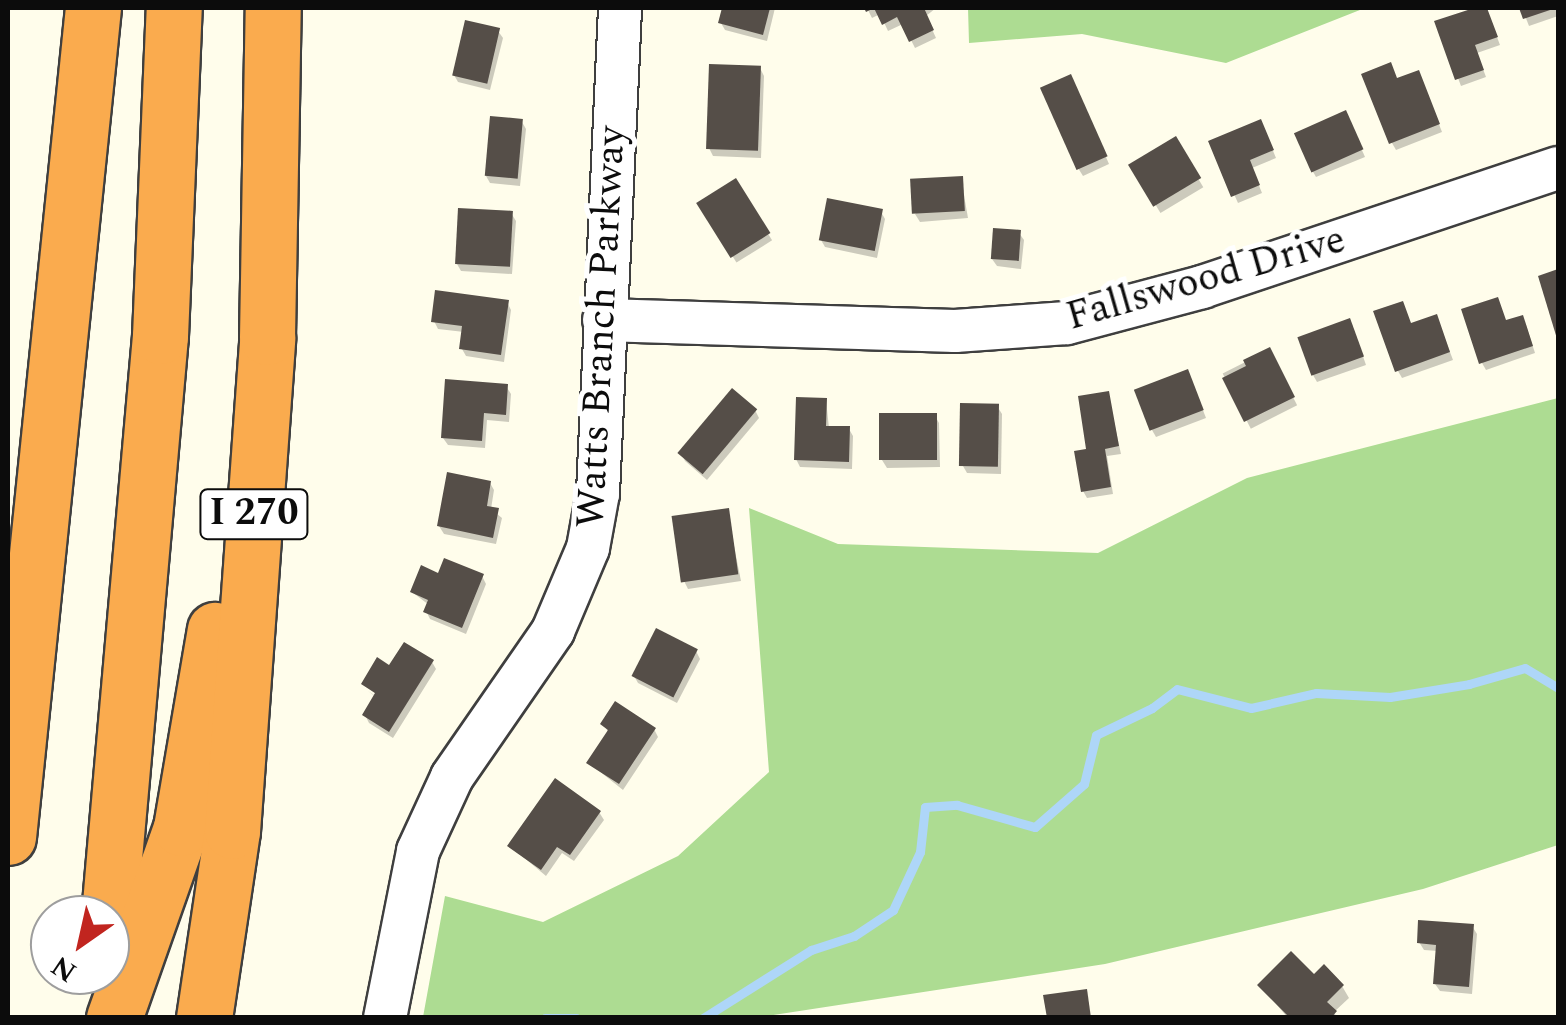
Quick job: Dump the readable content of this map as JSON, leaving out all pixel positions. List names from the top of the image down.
{
  "streets": {
    "highway": ["I 270"],
    "street": ["Fallswood Drive", "Watts Branch Parkway"]
  },
  "crossings": [
    ["Fallswood Drive", "Watts Branch Parkway"]
  ],
  "north": "bottom left"
}
